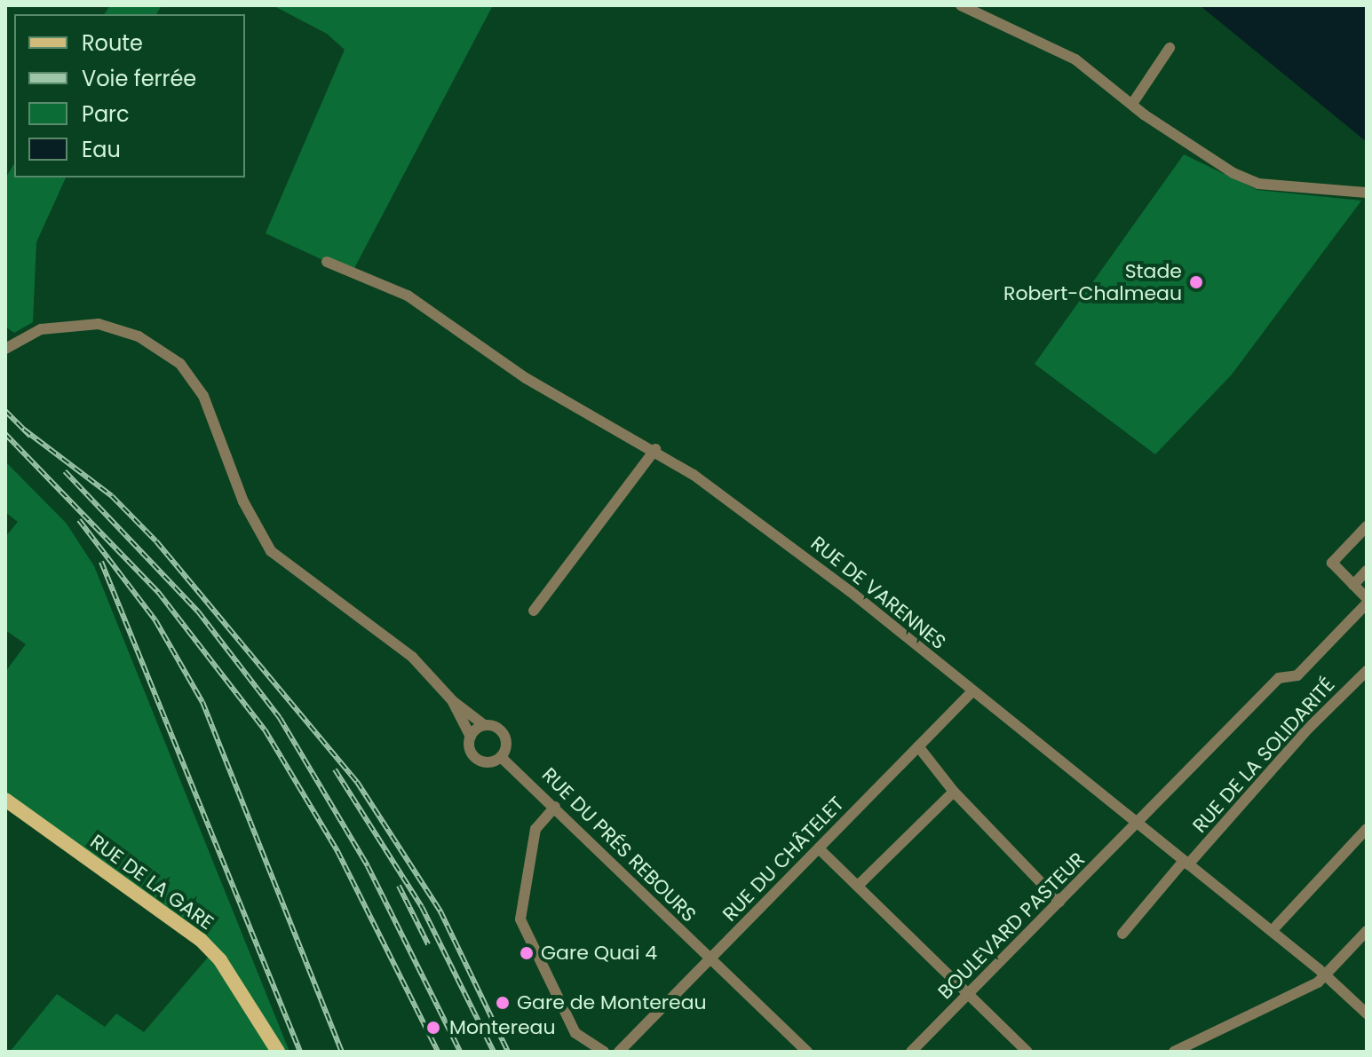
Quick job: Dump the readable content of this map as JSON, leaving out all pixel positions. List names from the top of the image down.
{
  "streets": {
    "main road": ["RUE DE LA GARE"],
    "street": [
      "RUE DE VARENNES",
      "RUE DE LA SOLIDARITÉ",
      "RUE DU PRÉS REBOURS",
      "RUE DU CHÂTELET",
      "BOULEVARD PASTEUR"
    ]
  },
  "crossings": [
    ["RUE DE VARENNES", "RUE DE LA SOLIDARITÉ"],
    ["RUE DE VARENNES", "RUE DU CHÂTELET"],
    ["RUE DE VARENNES", "BOULEVARD PASTEUR"],
    ["RUE DU PRÉS REBOURS", "RUE DU CHÂTELET"]
  ],
  "places": [
    "Stade Robert-Chalmeau",
    "Gare Quai 4",
    "Gare de Montereau",
    "Montereau"
  ],
  "legend": [
    "Route",
    "Voie ferrée",
    "Parc",
    "Eau"
  ]
}
